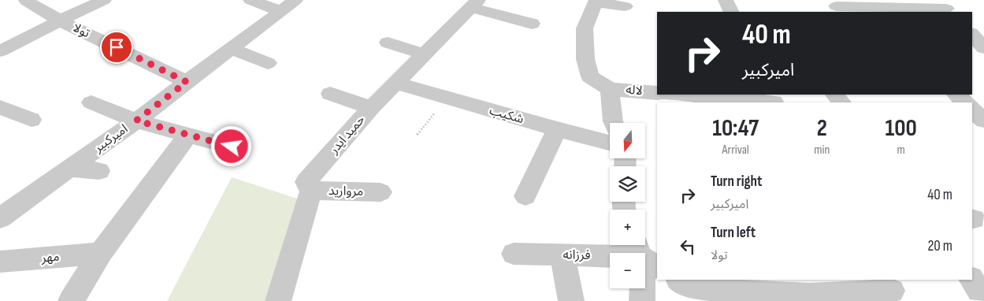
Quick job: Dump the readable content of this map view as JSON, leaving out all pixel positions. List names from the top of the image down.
{
  "streets": {
    "street": [
      "تولا",
      "لاله",
      "شکیب",
      "حمید ایدر",
      "امیرکبیر",
      "مروارید",
      "فرزانه",
      "مهر"
    ]
  },
  "crossings": [
    ["تولا", "امیرکبیر"],
    ["شکیب", "حمید ایدر"],
    ["حمید ایدر", "مروارید"]
  ],
  "north": "bottom",
  "page": {
    "turn": ["40 m", "امیرکبیر"],
    "eta": [
      "10:47",
      "Arrival",
      "2",
      "min",
      "100",
      "m"
    ],
    "map_buttons": ["+", "−"],
    "list": [
      {
        "name": "Turn right",
        "note": "امیرکبیر",
        "value": "40 m"
      },
      {
        "name": "Turn left",
        "note": "تولا",
        "value": "20 m"
      }
    ]
  }
}
